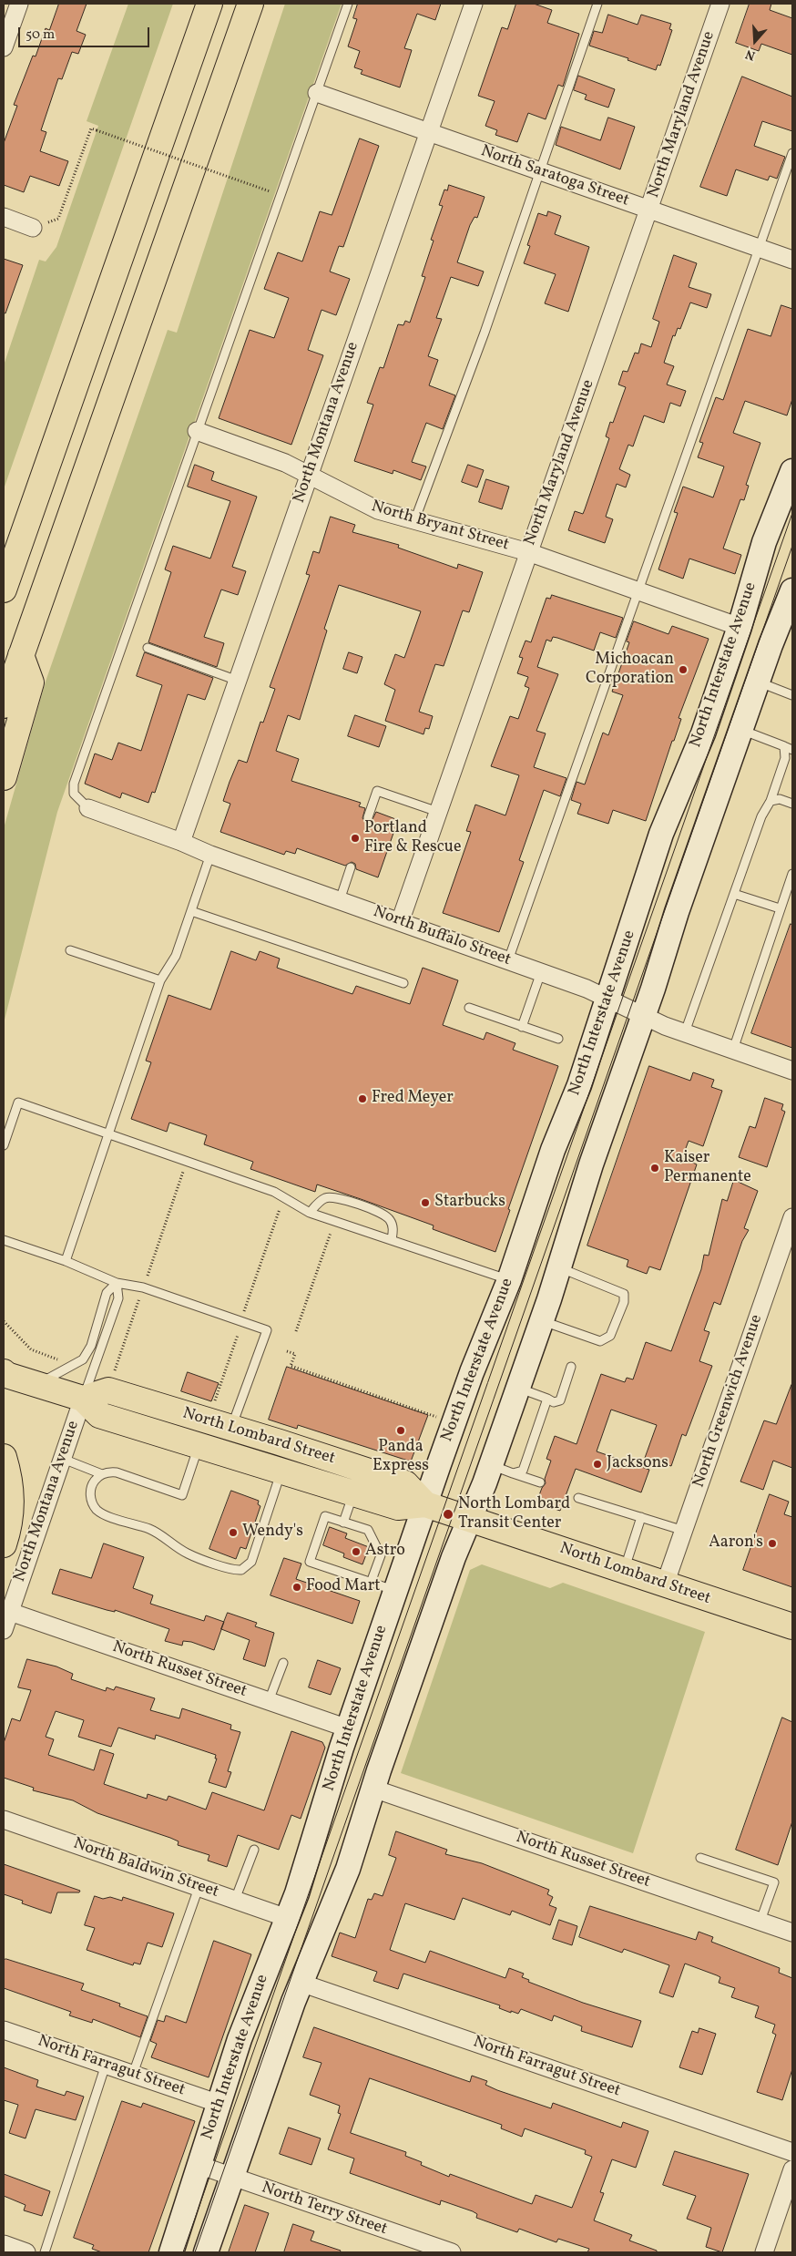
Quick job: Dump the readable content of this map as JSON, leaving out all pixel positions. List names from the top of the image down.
{
  "streets": {
    "main road": ["North Lombard Street"],
    "street": [
      "North Maryland Avenue",
      "North Saratoga Street",
      "North Montana Avenue",
      "North Bryant Street",
      "North Interstate Avenue",
      "North Buffalo Street",
      "North Greenwich Avenue",
      "North Russet Street",
      "North Baldwin Street",
      "North Farragut Street",
      "North Terry Street"
    ]
  },
  "crossings": [
    ["North Maryland Avenue", "North Saratoga Street"],
    ["North Maryland Avenue", "North Bryant Street"],
    ["North Maryland Avenue", "North Buffalo Street"],
    ["North Saratoga Street", "North Montana Avenue"],
    ["North Montana Avenue", "North Bryant Street"],
    ["North Montana Avenue", "North Buffalo Street"],
    ["North Montana Avenue", "North Lombard Street"],
    ["North Montana Avenue", "North Russet Street"],
    ["North Bryant Street", "North Interstate Avenue"],
    ["North Interstate Avenue", "North Buffalo Street"],
    ["North Interstate Avenue", "North Lombard Street"],
    ["North Interstate Avenue", "North Russet Street"],
    ["North Interstate Avenue", "North Baldwin Street"],
    ["North Interstate Avenue", "North Farragut Street"],
    ["North Interstate Avenue", "North Terry Street"],
    ["North Greenwich Avenue", "North Lombard Street"]
  ],
  "places": [
    "Michoacan Corporation",
    "Portland Fire & Rescue",
    "Fred Meyer",
    "Kaiser Permanente",
    "Starbucks",
    "Panda Express",
    "Jacksons",
    "North Lombard Transit Center",
    "Wendy's",
    "Aaron's",
    "Astro",
    "Food Mart"
  ],
  "scale_bar": "50 m",
  "north": "bottom"
}
